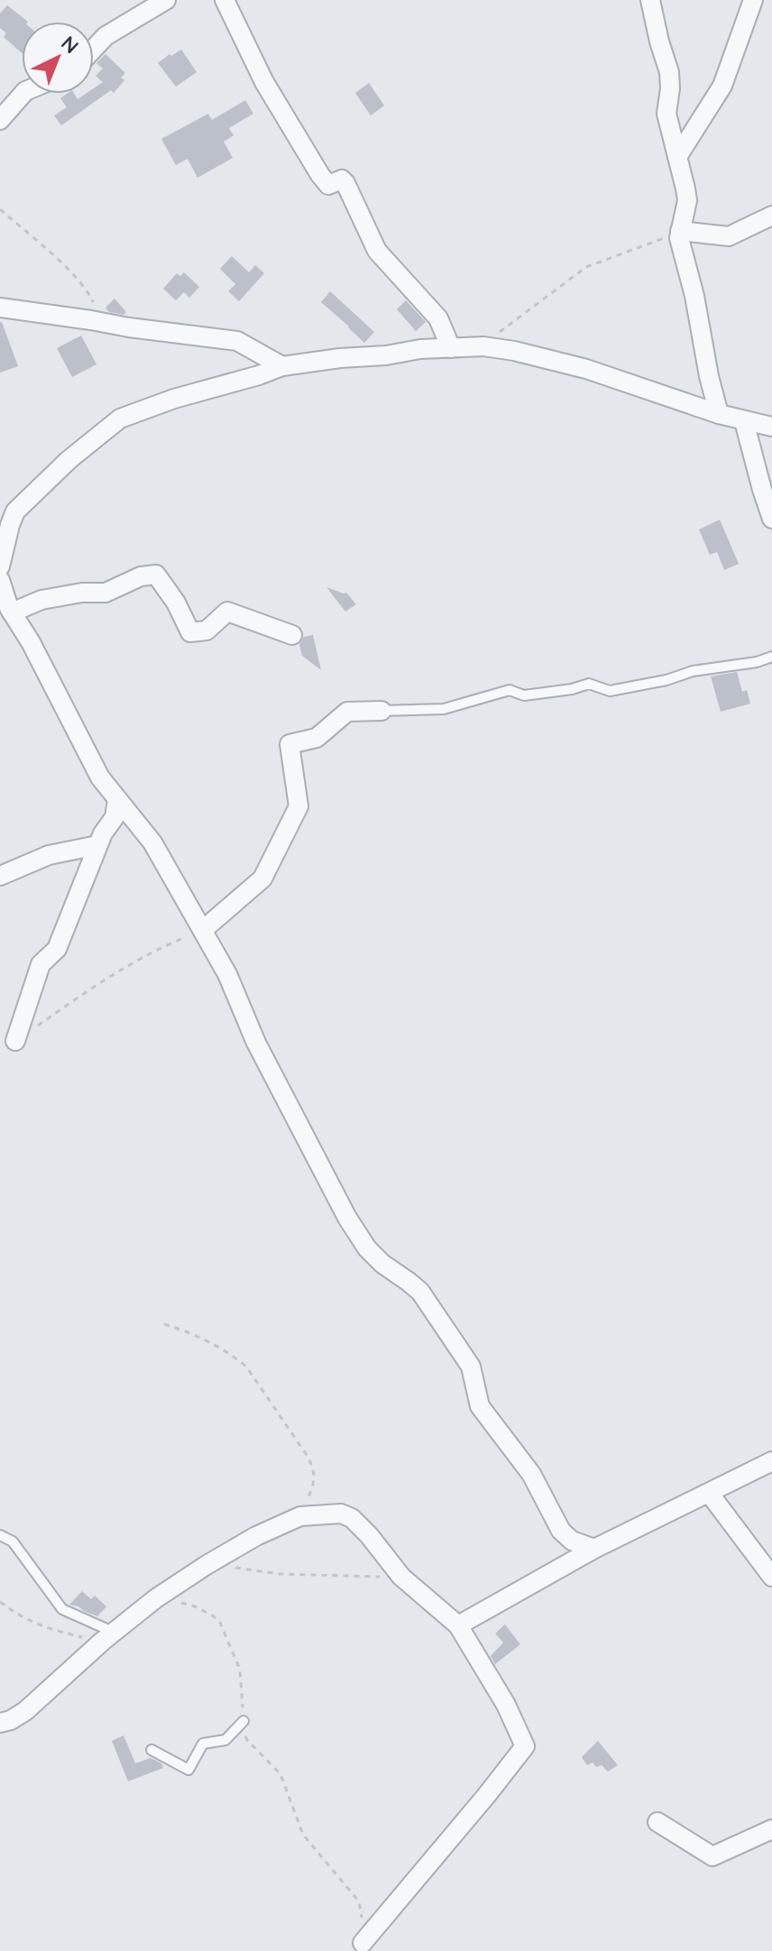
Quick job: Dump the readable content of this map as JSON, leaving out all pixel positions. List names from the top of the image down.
{
  "north": "top right"
}
